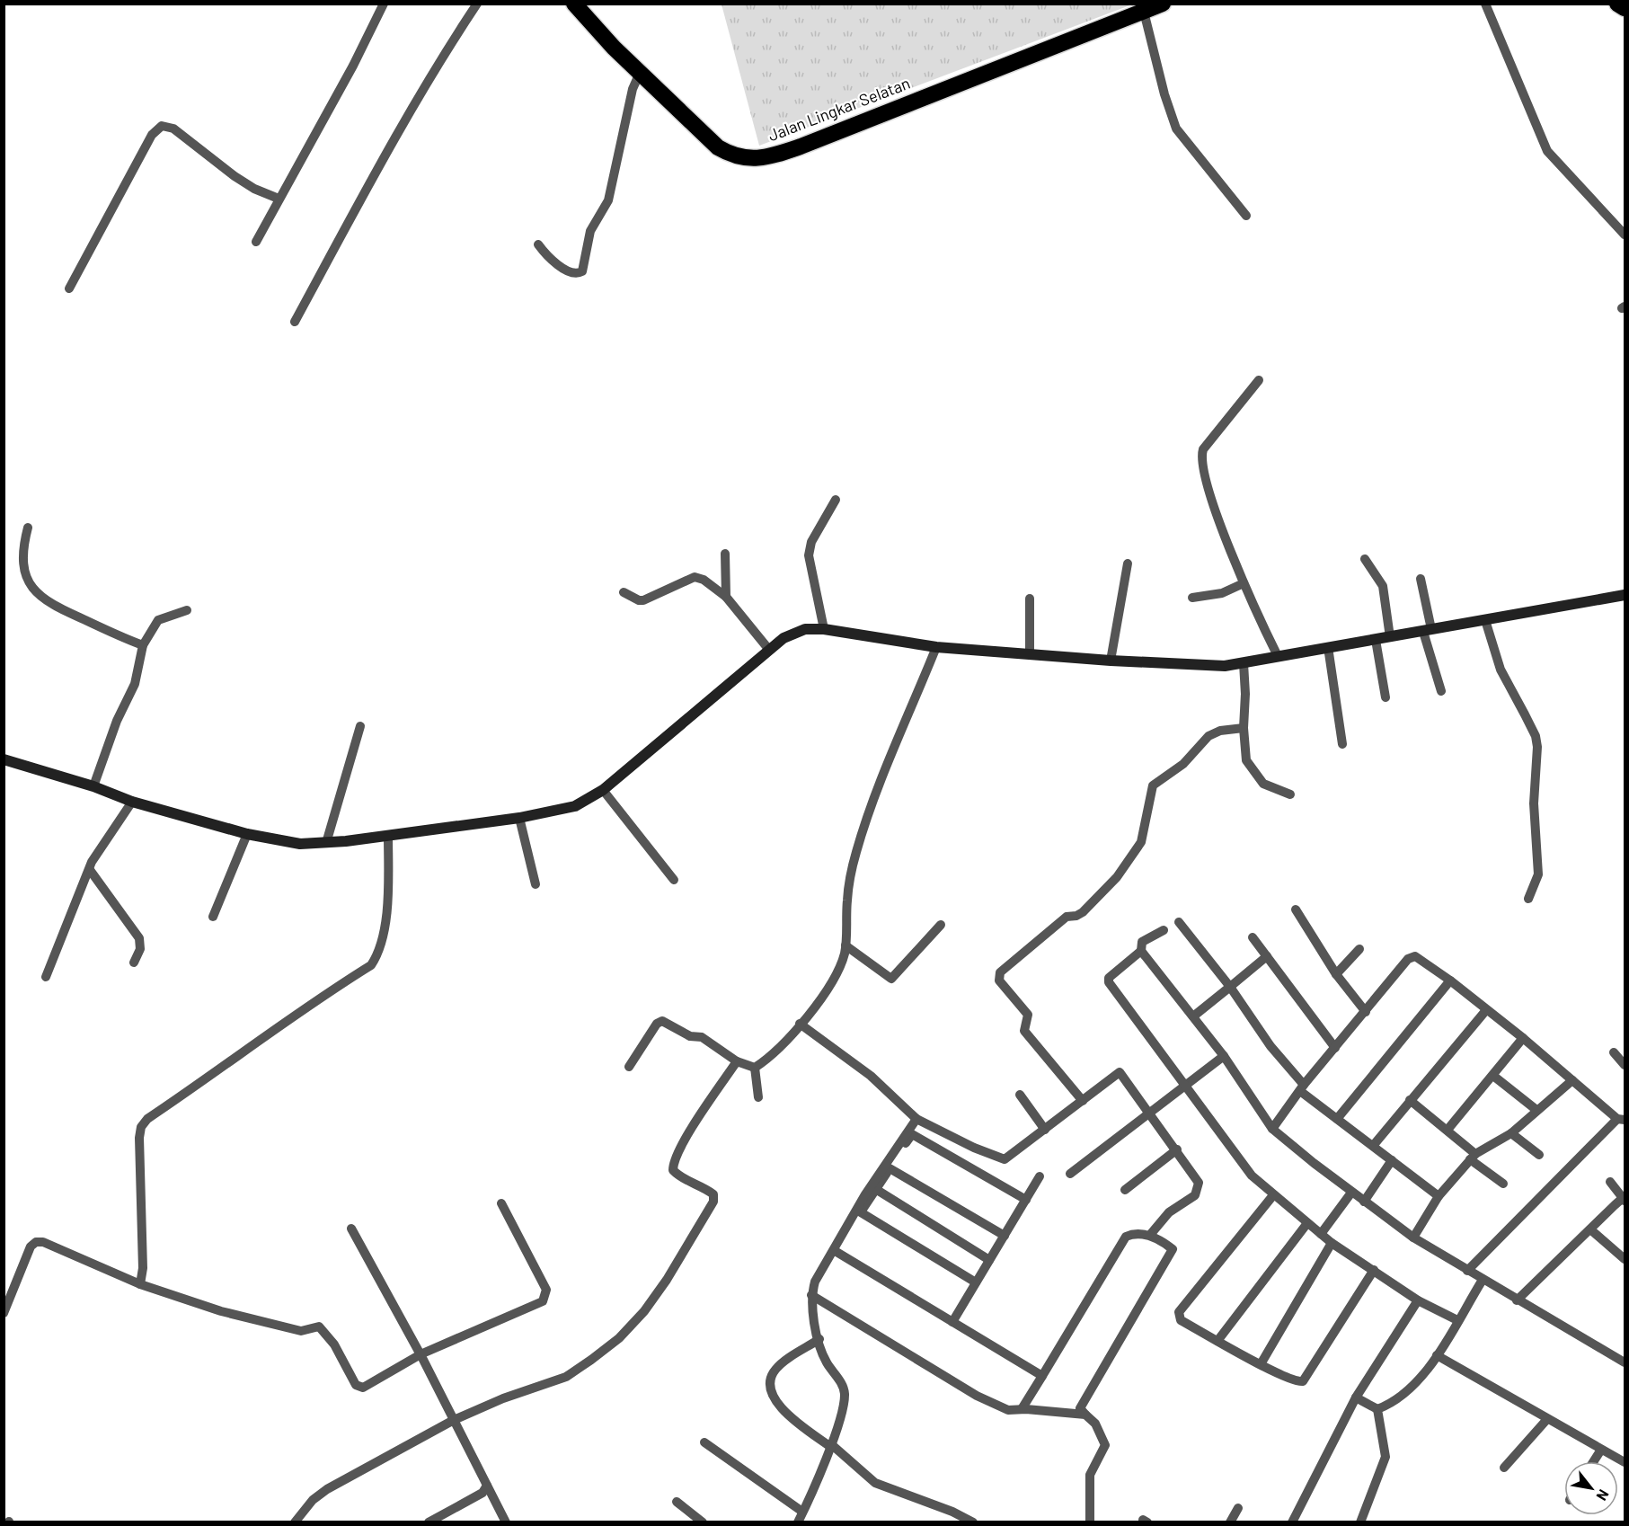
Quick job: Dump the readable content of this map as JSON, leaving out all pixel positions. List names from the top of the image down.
{
  "streets": {
    "highway": ["Jalan Lingkar Selatan"]
  },
  "north": "bottom right"
}
